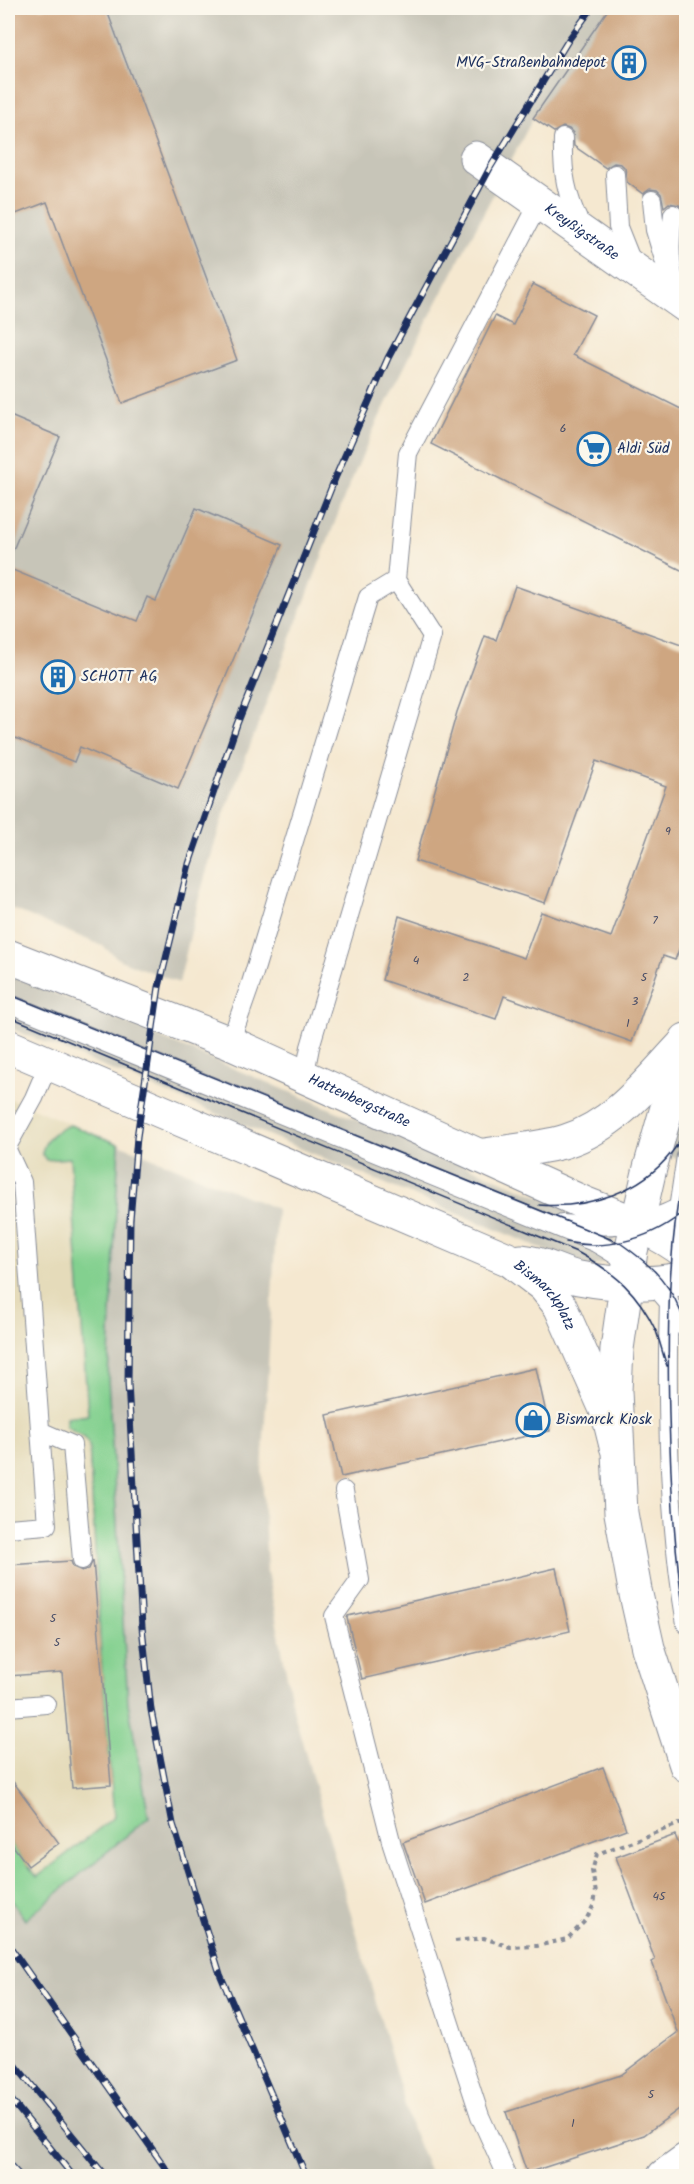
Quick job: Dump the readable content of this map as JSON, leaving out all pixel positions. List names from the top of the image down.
{
  "streets": {
    "street": ["Kreyßigstraße", "Hattenbergstraße", "Bismarckplatz"]
  },
  "places": {
    "building": ["MVG-Straßenbahndepot", "SCHOTT AG"],
    "supermarket": ["Aldi Süd"],
    "shop": ["Bismarck Kiosk"]
  },
  "house_numbers": [
    "6",
    "9",
    "7",
    "4",
    "2",
    "5",
    "3",
    "1",
    "5",
    "5",
    "45",
    "5",
    "1"
  ]
}
